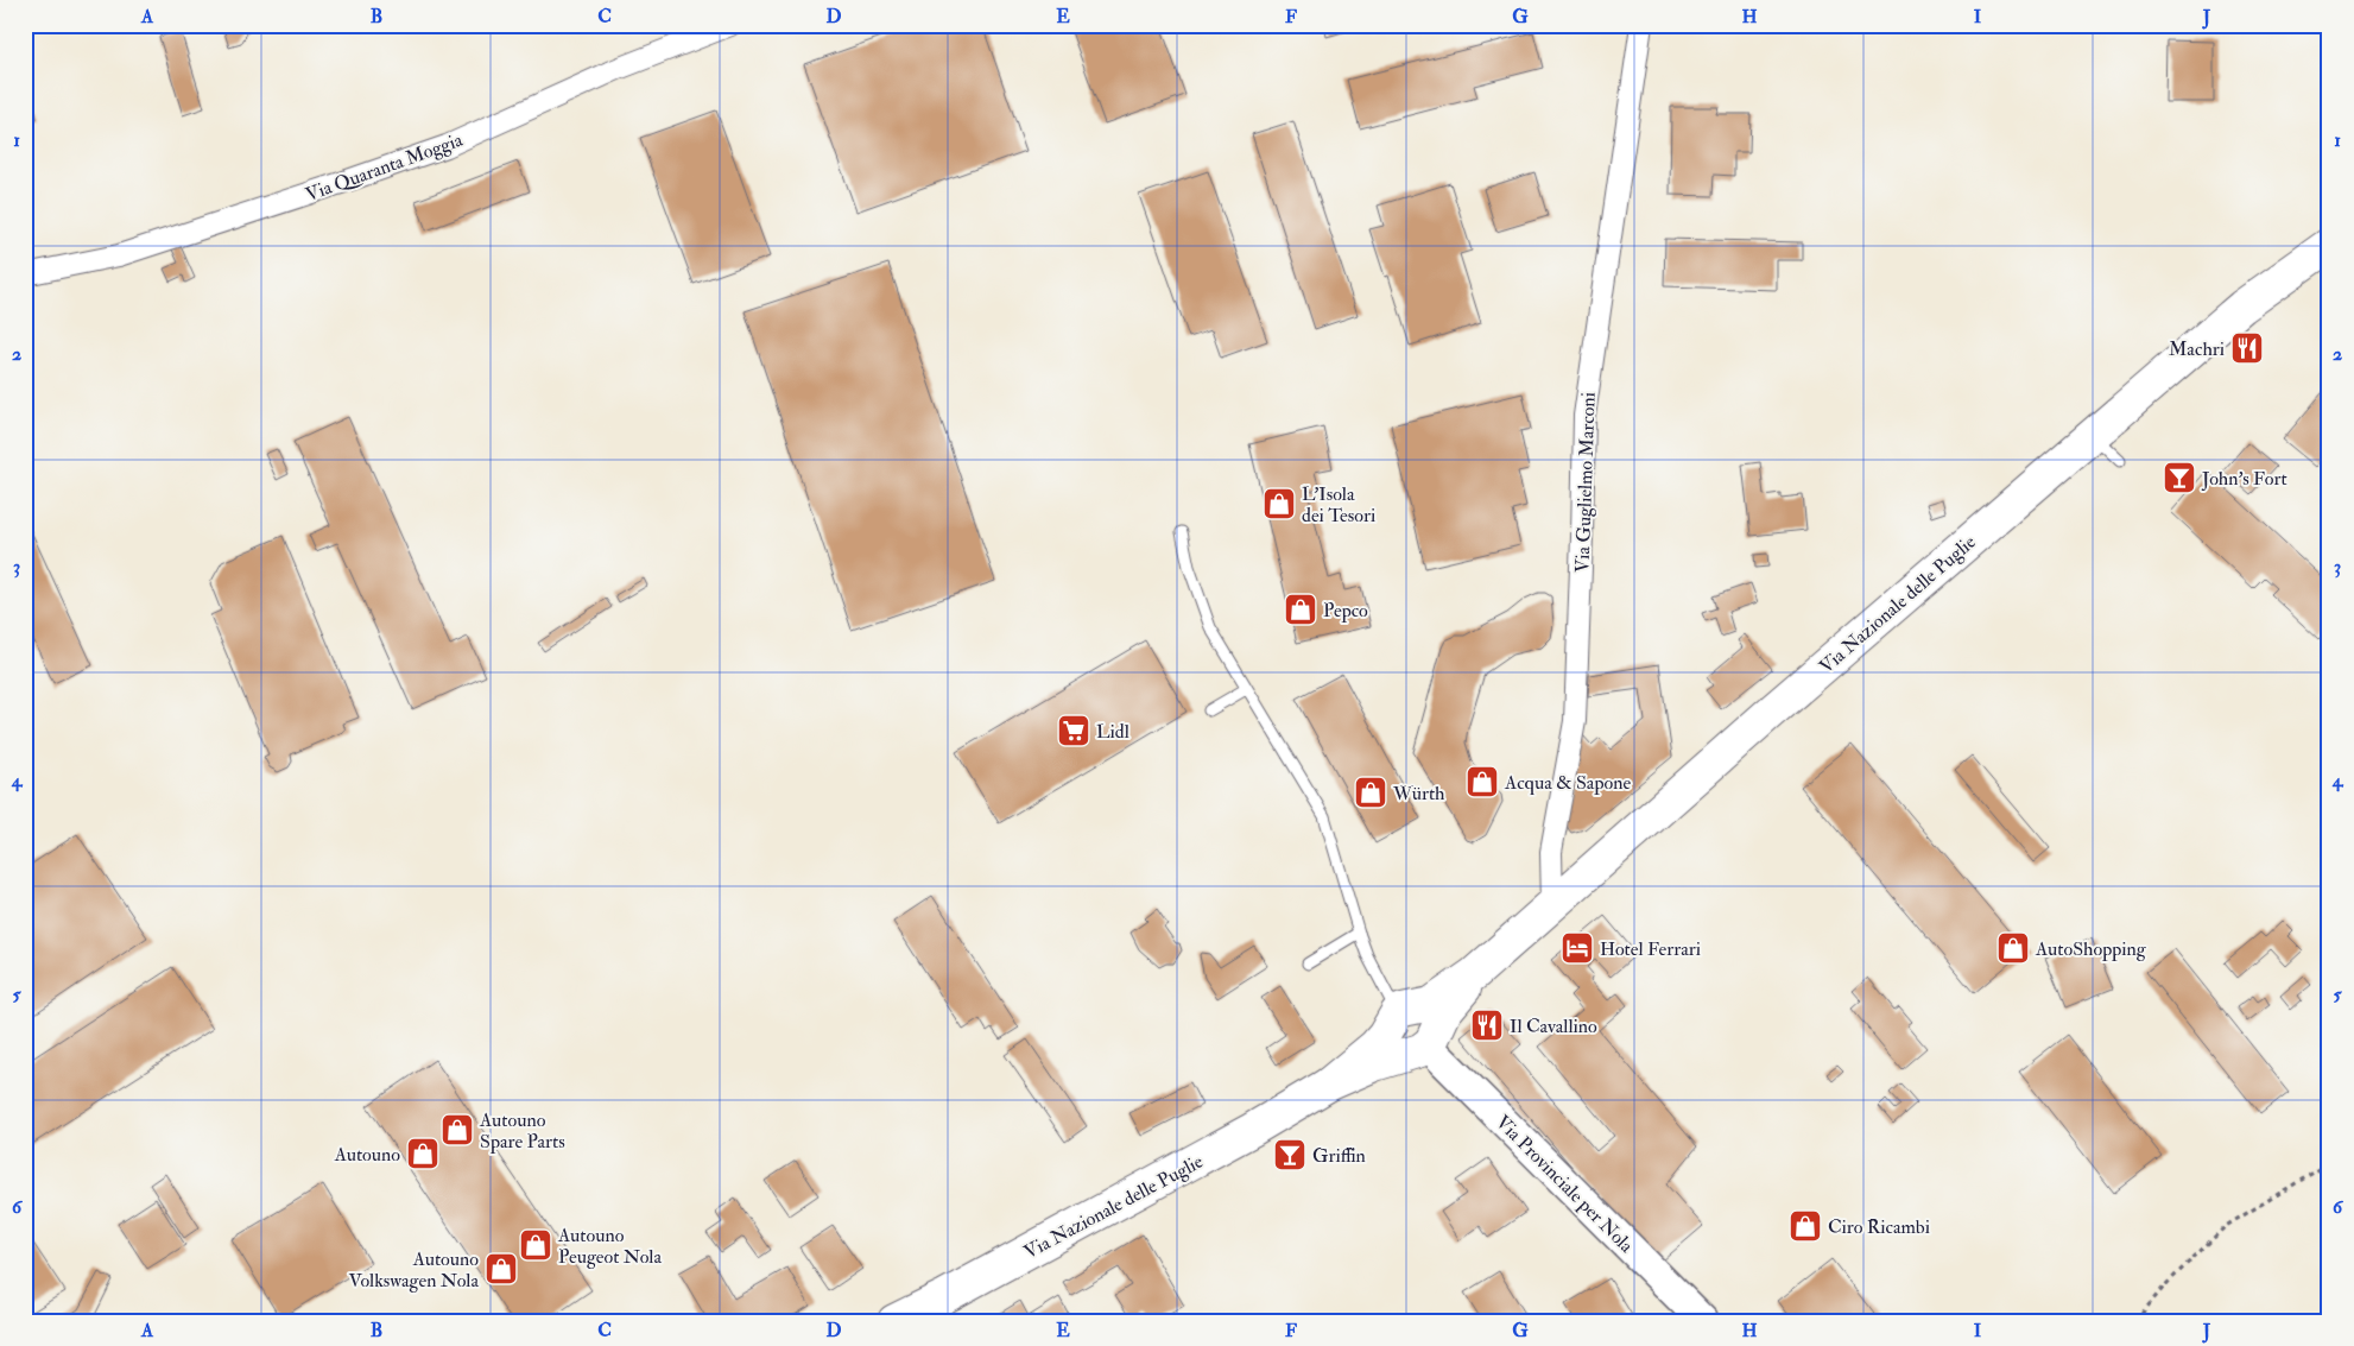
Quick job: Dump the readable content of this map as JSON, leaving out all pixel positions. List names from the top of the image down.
{
  "streets": {
    "main road": ["Via Nazionale delle Puglie"],
    "street": ["Via Quaranta Moggia", "Via Guglielmo Marconi", "Via Provinciale per Nola"]
  },
  "crossings": [
    ["Via Guglielmo Marconi", "Via Nazionale delle Puglie"],
    ["Via Nazionale delle Puglie", "Via Provinciale per Nola"]
  ],
  "places": {
    "restaurant": ["Machri", "Il Cavallino"],
    "bar": ["John's Fort", "Griffin"],
    "shop": [
      "L'Isola dei Tesori",
      "Pepco",
      "Acqua & Sapone",
      "Würth",
      "AutoShopping",
      "Autouno Spare Parts",
      "Autouno",
      "Ciro Ricambi",
      "Autouno Peugeot Nola",
      "Autouno Volkswagen Nola"
    ],
    "supermarket": ["Lidl"],
    "hotel": ["Hotel Ferrari"]
  },
  "grid": {
    "columns": [
      "A",
      "B",
      "C",
      "D",
      "E",
      "F",
      "G",
      "H",
      "I",
      "J"
    ],
    "rows": [
      "1",
      "2",
      "3",
      "4",
      "5",
      "6"
    ]
  }
}
